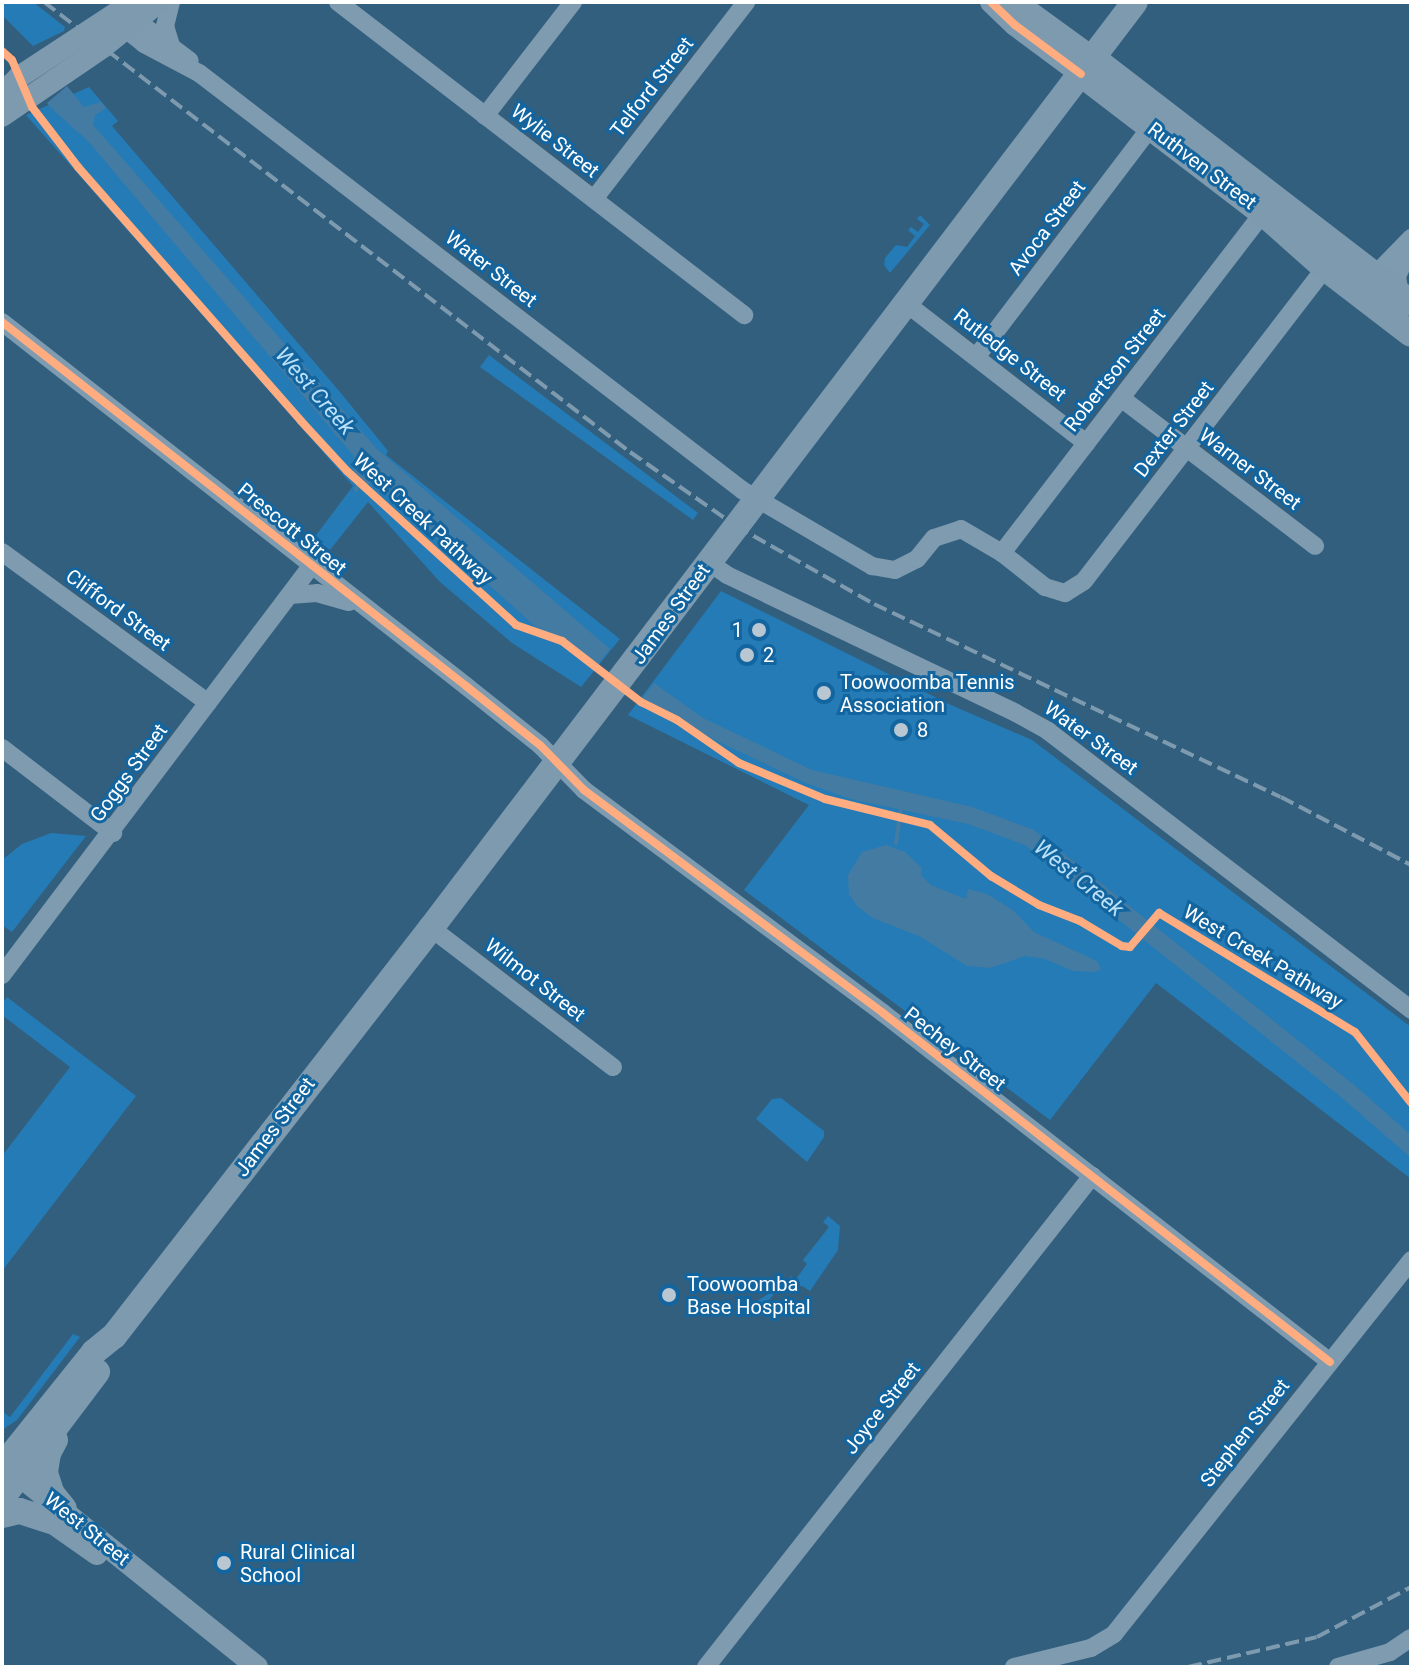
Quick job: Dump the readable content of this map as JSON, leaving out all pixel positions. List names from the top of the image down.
{
  "streets": {
    "highway": ["Ruthven Street", "James Street"],
    "main road": ["West Street"],
    "street": [
      "Telford Street",
      "Wylie Street",
      "Avoca Street",
      "Water Street",
      "Rutledge Street",
      "Robertson Street",
      "Dexter Street",
      "Warner Street",
      "Prescott Street",
      "Clifford Street",
      "Goggs Street",
      "Wilmot Street",
      "Pechey Street",
      "Joyce Street",
      "Stephen Street"
    ],
    "cycle path": ["West Creek Pathway"]
  },
  "crossings": [
    ["Telford Street", "Wylie Street"],
    ["Ruthven Street", "Avoca Street"],
    ["Ruthven Street", "Robertson Street"],
    ["Ruthven Street", "Dexter Street"],
    ["Ruthven Street", "James Street"],
    ["Avoca Street", "Rutledge Street"],
    ["Water Street", "Robertson Street"],
    ["Water Street", "Dexter Street"],
    ["Water Street", "James Street"],
    ["Rutledge Street", "Robertson Street"],
    ["Rutledge Street", "James Street"],
    ["Robertson Street", "Warner Street"],
    ["Dexter Street", "Warner Street"],
    ["Prescott Street", "James Street"],
    ["Prescott Street", "Goggs Street"],
    ["Prescott Street", "Pechey Street"],
    ["Clifford Street", "Goggs Street"],
    ["James Street", "Wilmot Street"],
    ["James Street", "Pechey Street"],
    ["James Street", "West Street"],
    ["Pechey Street", "Joyce Street"],
    ["Pechey Street", "Stephen Street"]
  ],
  "water": ["West Creek"],
  "places": [
    "1",
    "2",
    "Toowoomba Tennis Association",
    "8",
    "Toowoomba Base Hospital",
    "Rural Clinical School"
  ]
}
